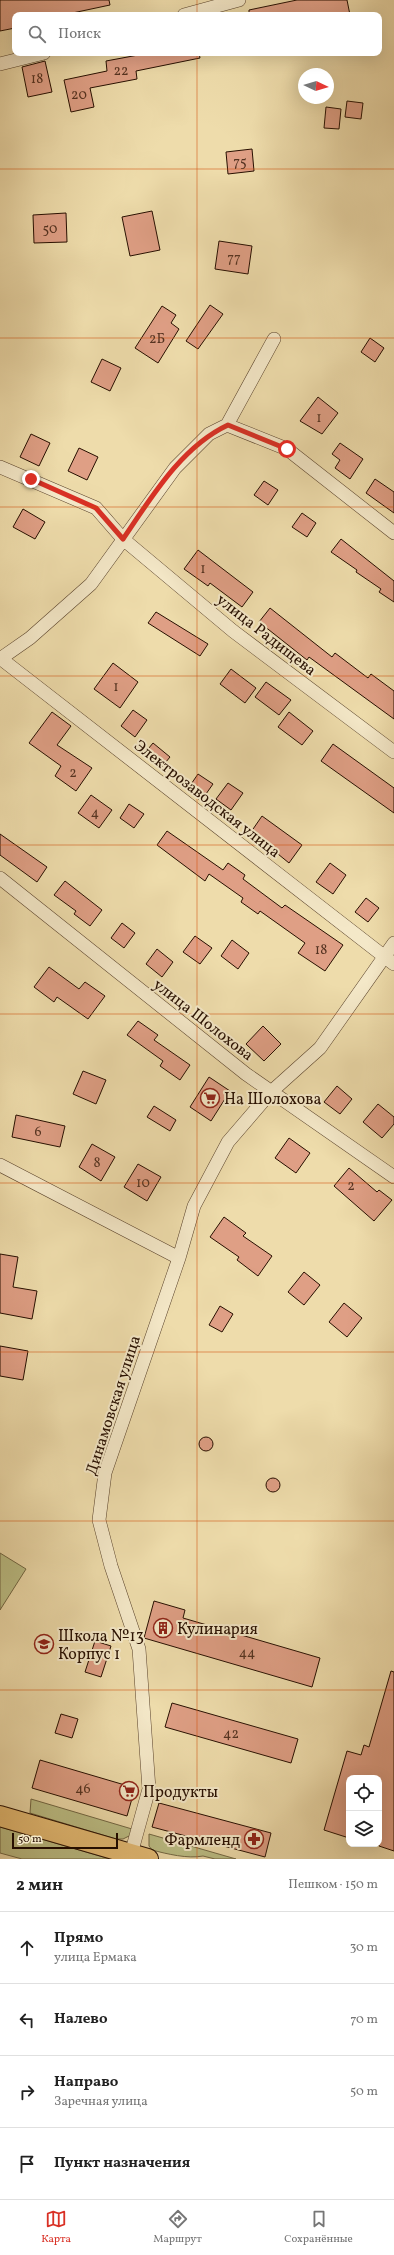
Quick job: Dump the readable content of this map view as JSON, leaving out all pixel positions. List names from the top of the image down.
{
  "streets": {
    "street": [
      "улица Радищева",
      "Электрозаводская улица",
      "улица Шолохова",
      "Динамовская улица"
    ]
  },
  "crossings": [
    ["Электрозаводская улица", "Динамовская улица"],
    ["улица Шолохова", "Динамовская улица"]
  ],
  "places": {
    "supermarket": ["На Шолохова", "Продукты"],
    "building": ["Кулинария"],
    "school or university": ["Школа №13 Корпус 1"],
    "pharmacy": ["Фармленд"]
  },
  "house_numbers": [
    "22",
    "18",
    "20",
    "75",
    "50",
    "77",
    "2Б",
    "1",
    "1",
    "1",
    "2",
    "4",
    "18",
    "6",
    "8",
    "10",
    "2",
    "44",
    "42",
    "46"
  ],
  "scale_bar": "50 m",
  "north": "right",
  "page": {
    "search": "Поиск",
    "scale": "50 m",
    "heading": ["2 мин", "Пешком · 150 m"],
    "list": [
      ["Прямо", "улица Ермака", "30 m"],
      ["Налево", "70 m"],
      ["Направо", "Заречная улица", "50 m"],
      "Пункт назначения"
    ],
    "nav": ["Карта", "Маршрут", "Сохранённые"]
  }
}
